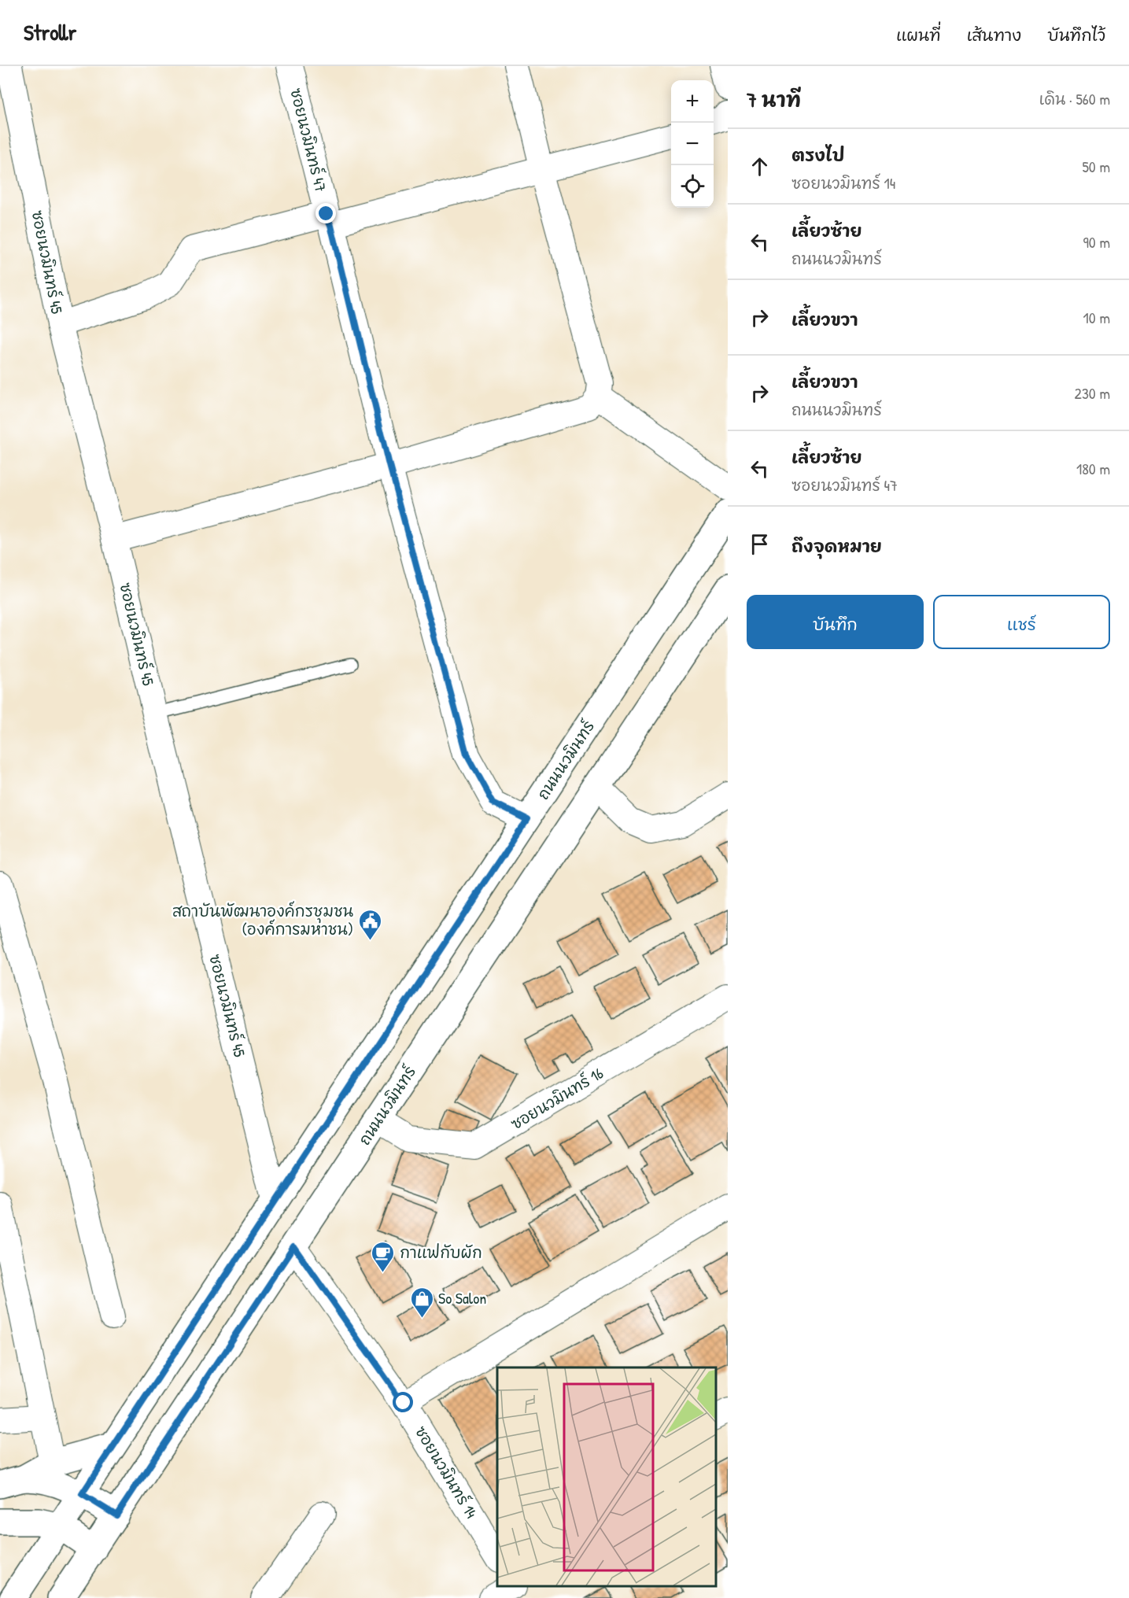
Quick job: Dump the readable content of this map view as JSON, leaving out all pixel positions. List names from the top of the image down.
{
  "streets": {
    "main road": ["ถนนนวมินทร์"],
    "street": [
      "ซอยนวมินทร์ 47",
      "ซอยนวมินทร์ 45",
      "ซอยนวมินทร์ 16",
      "ซอยนวมินทร์ 14"
    ]
  },
  "crossings": [
    ["ซอยนวมินทร์ 47", "ถนนนวมินทร์"],
    ["ซอยนวมินทร์ 45", "ถนนนวมินทร์"],
    ["ถนนนวมินทร์", "ซอยนวมินทร์ 16"],
    ["ถนนนวมินทร์", "ซอยนวมินทร์ 14"]
  ],
  "places": {
    "public building": ["สถาบันพัฒนาองค์กรชุมชน (องค์การมหาชน)"],
    "cafe": ["กาแฟกับผัก"],
    "shop": ["So Salon"]
  },
  "page": {
    "header": "Strollr",
    "nav": ["แผนที่", "เส้นทาง", "บันทึกไว้"],
    "heading": ["7 นาที", "เดิน · 560 m"],
    "map_buttons": ["+", "−"],
    "list": [
      ["ตรงไป", "ซอยนวมินทร์ 14", "50 m"],
      ["เลี้ยวซ้าย", "ถนนนวมินทร์", "90 m"],
      ["เลี้ยวขวา", "10 m"],
      ["เลี้ยวขวา", "ถนนนวมินทร์", "230 m"],
      ["เลี้ยวซ้าย", "ซอยนวมินทร์ 47", "180 m"],
      "ถึงจุดหมาย"
    ],
    "buttons": ["บันทึก", "แชร์"]
  }
}
